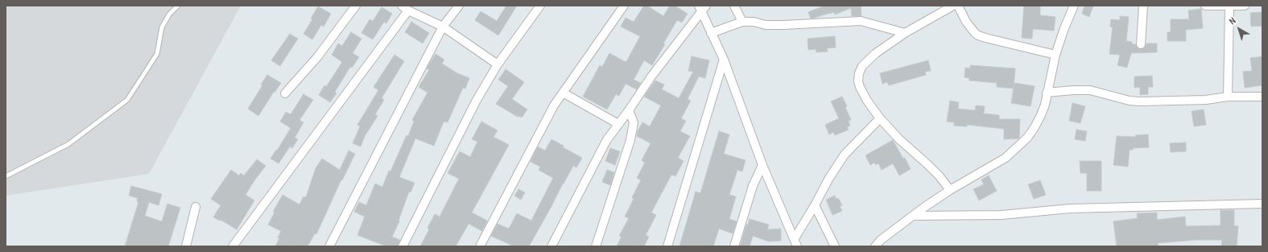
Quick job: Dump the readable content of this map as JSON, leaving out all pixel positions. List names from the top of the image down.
{
  "north": "top left"
}
